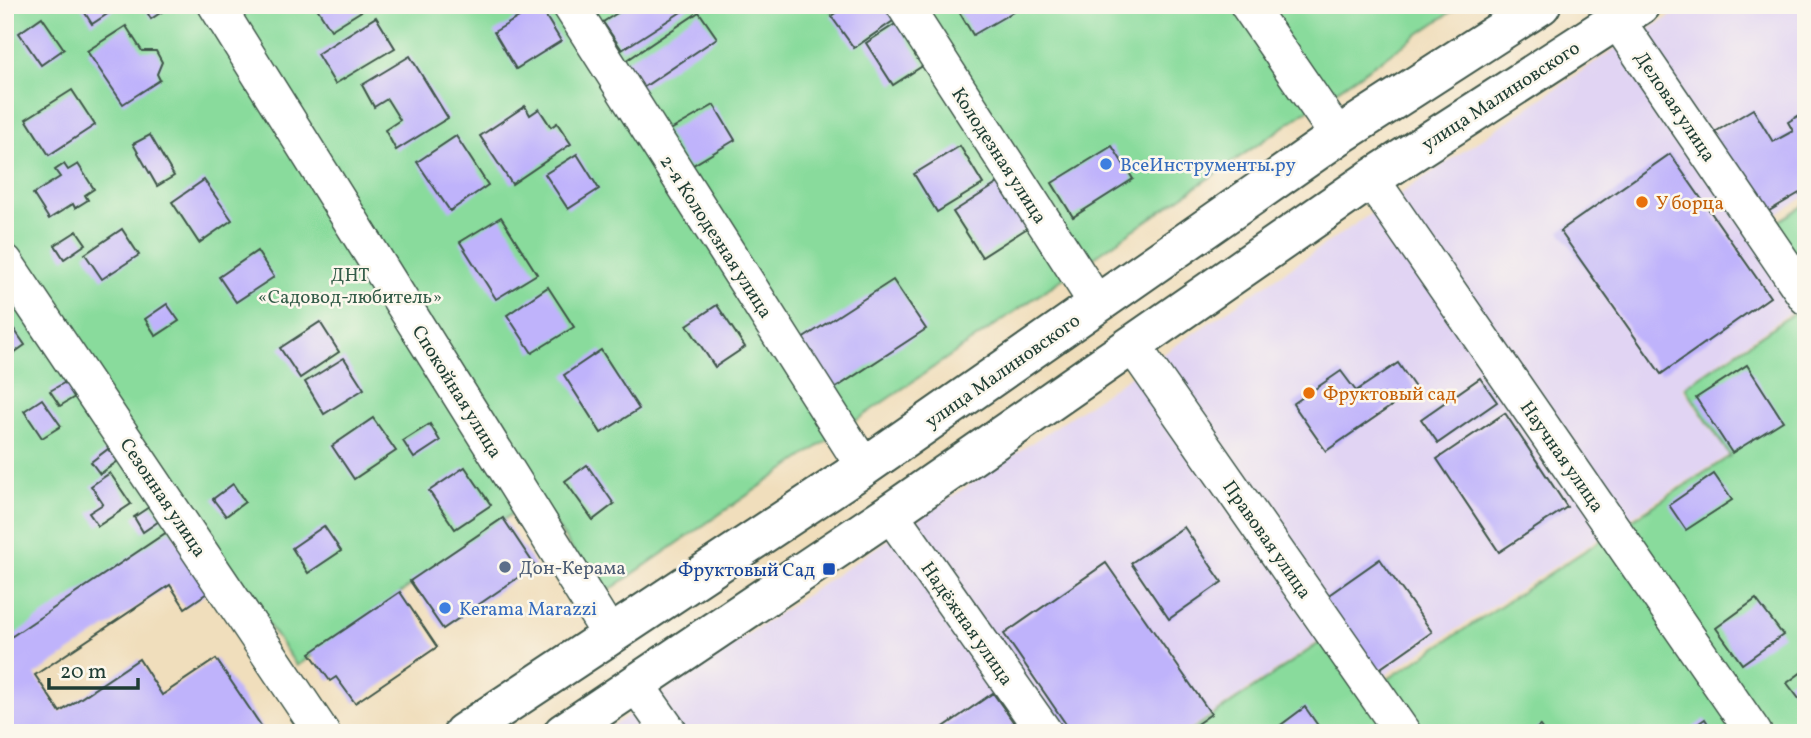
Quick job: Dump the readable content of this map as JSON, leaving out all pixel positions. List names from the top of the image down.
{
  "streets": {
    "highway": ["улица Малиновского"],
    "street": [
      "Деловая улица",
      "Колодезная улица",
      "2-я Колодезная улица",
      "Спокойная улица",
      "Научная улица",
      "Сезонная улица",
      "Правовая улица",
      "Надёжная улица"
    ]
  },
  "crossings": [
    ["улица Малиновского", "Деловая улица"],
    ["улица Малиновского", "Колодезная улица"],
    ["улица Малиновского", "2-я Колодезная улица"],
    ["улица Малиновского", "Спокойная улица"],
    ["улица Малиновского", "Научная улица"],
    ["улица Малиновского", "Правовая улица"],
    ["улица Малиновского", "Надёжная улица"]
  ],
  "parks": ["ДНТ «Садовод-любитель»"],
  "places": {
    "other": [
      "ВсеИнструменты.ру",
      "У борца",
      "Фруктовый сад",
      "Дон-Керама",
      "Kerama Marazzi"
    ],
    "transit": ["Фруктовый Сад"]
  },
  "scale_bar": "20 m"
}
